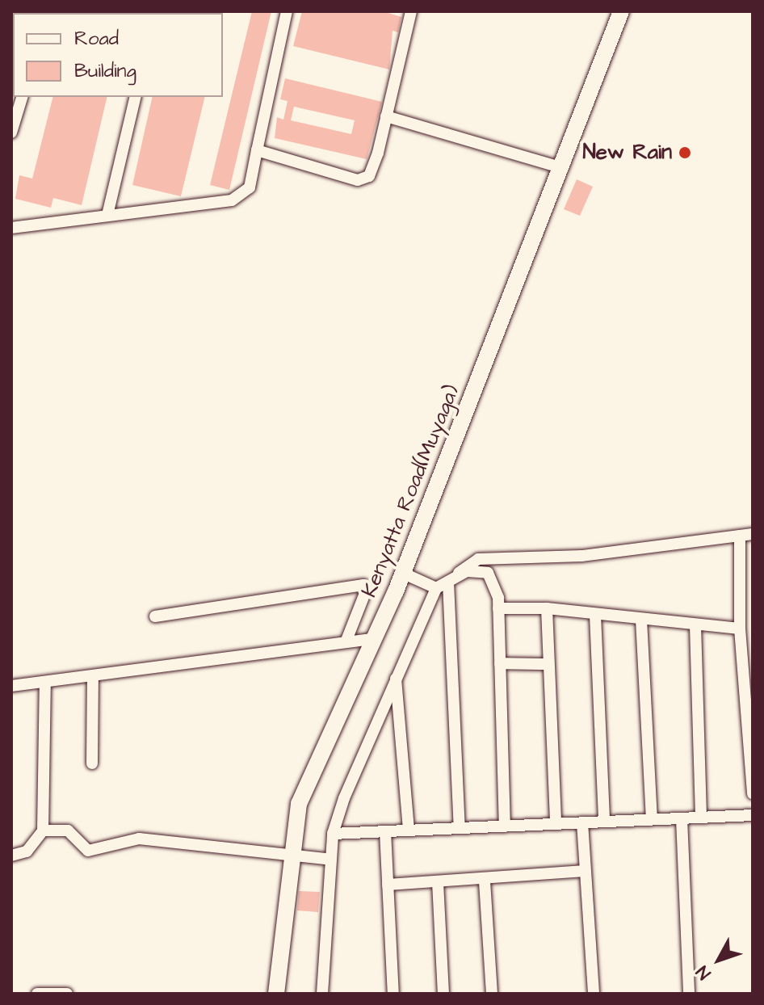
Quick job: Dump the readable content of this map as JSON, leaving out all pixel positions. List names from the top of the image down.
{
  "streets": {
    "main road": ["Kenyatta Road(Muyaga)"]
  },
  "places": ["New Rain"],
  "legend": ["Road", "Building"],
  "north": "bottom left"
}
